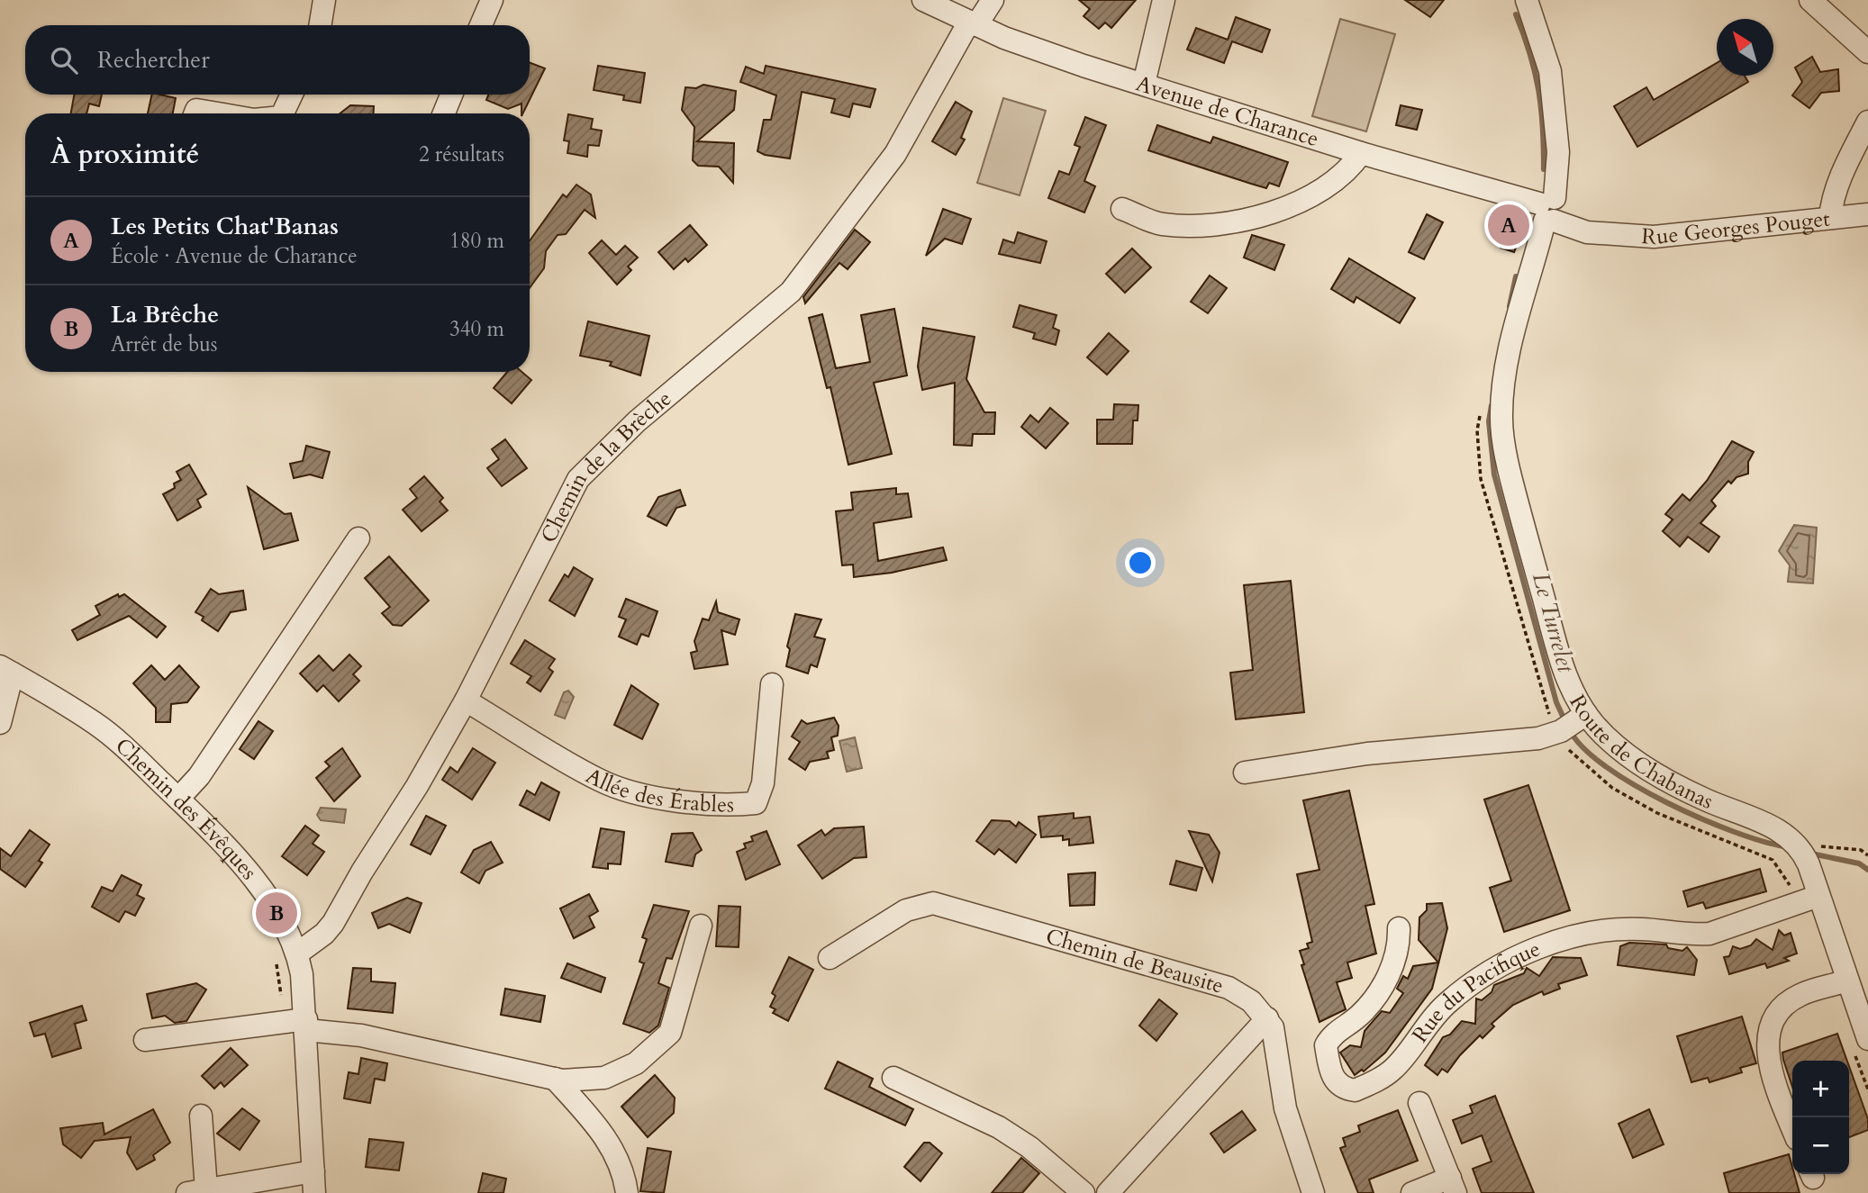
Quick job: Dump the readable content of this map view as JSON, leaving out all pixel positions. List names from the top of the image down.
{
  "streets": {
    "street": [
      "Avenue de Charance",
      "Rue Georges Pouget",
      "Chemin de la Brèche",
      "Route de Chabanas",
      "Allée des Érables",
      "Chemin des Évêques",
      "Chemin de Beausite",
      "Rue du Pacifique"
    ]
  },
  "crossings": [
    ["Avenue de Charance", "Rue Georges Pouget"],
    ["Avenue de Charance", "Chemin de la Brèche"],
    ["Avenue de Charance", "Route de Chabanas"],
    ["Rue Georges Pouget", "Route de Chabanas"],
    ["Chemin de la Brèche", "Allée des Érables"],
    ["Chemin de la Brèche", "Chemin des Évêques"]
  ],
  "water": ["Le Turrelet"],
  "north": "top left",
  "page": {
    "search": "Rechercher",
    "heading": ["À proximité", "2 résultats"],
    "list": [
      {
        "mark": "A",
        "name": "Les Petits Chat'Banas",
        "note": "École · Avenue de Charance",
        "value": "180 m"
      },
      {
        "mark": "B",
        "name": "La Brêche",
        "note": "Arrêt de bus",
        "value": "340 m"
      }
    ],
    "pins": ["A", "B"],
    "map_buttons": ["+", "−"]
  }
}
